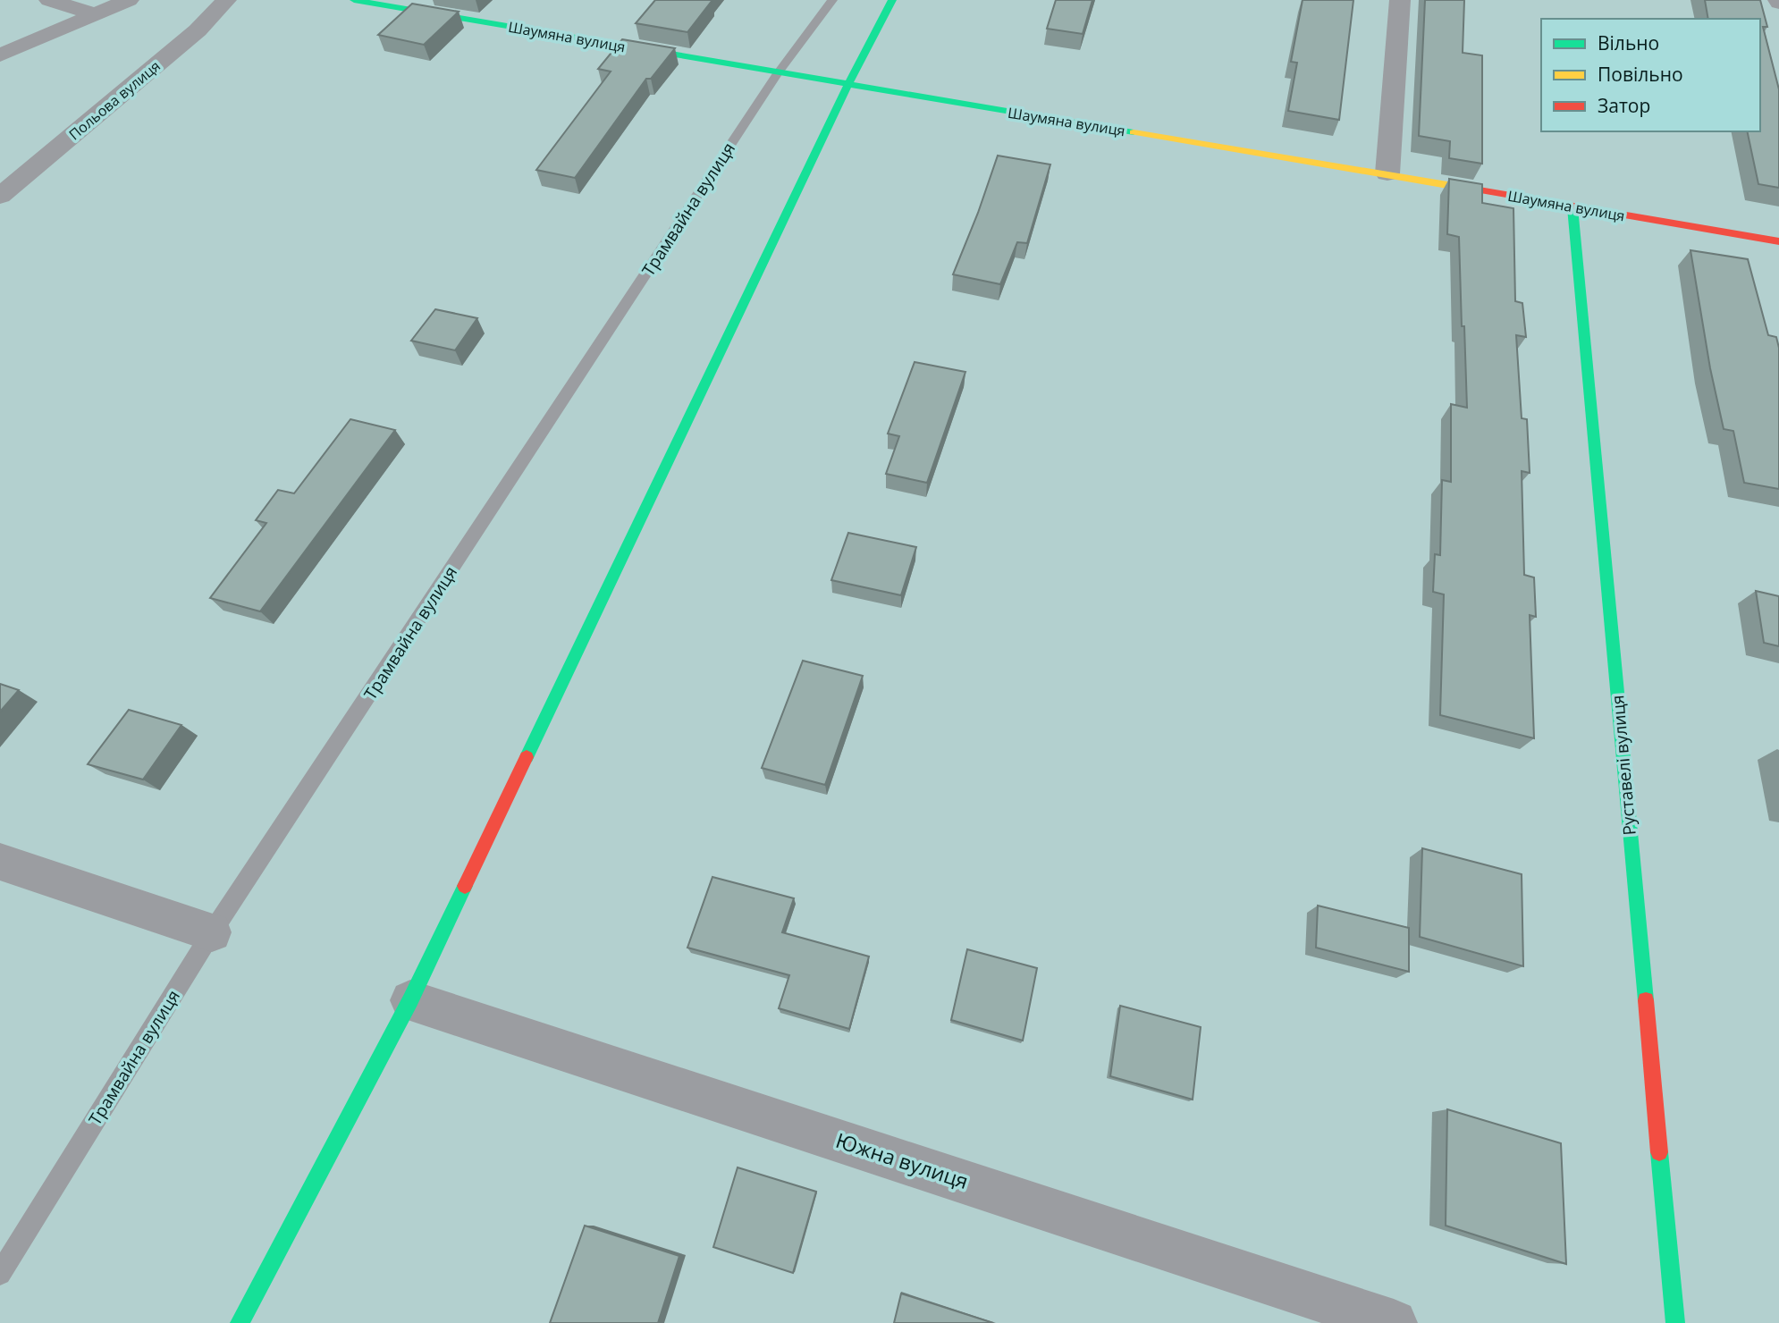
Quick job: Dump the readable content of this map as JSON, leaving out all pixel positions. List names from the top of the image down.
{
  "streets": {
    "street": [
      "Шаумяна вулиця",
      "Польова вулиця",
      "Руставелі вулиця",
      "Южна вулиця"
    ],
    "lane": ["Трамвайна вулиця"]
  },
  "crossings": [
    ["Шаумяна вулиця", "Трамвайна вулиця"],
    ["Шаумяна вулиця", "Руставелі вулиця"]
  ],
  "legend": ["Вільно", "Повільно", "Затор"]
}
